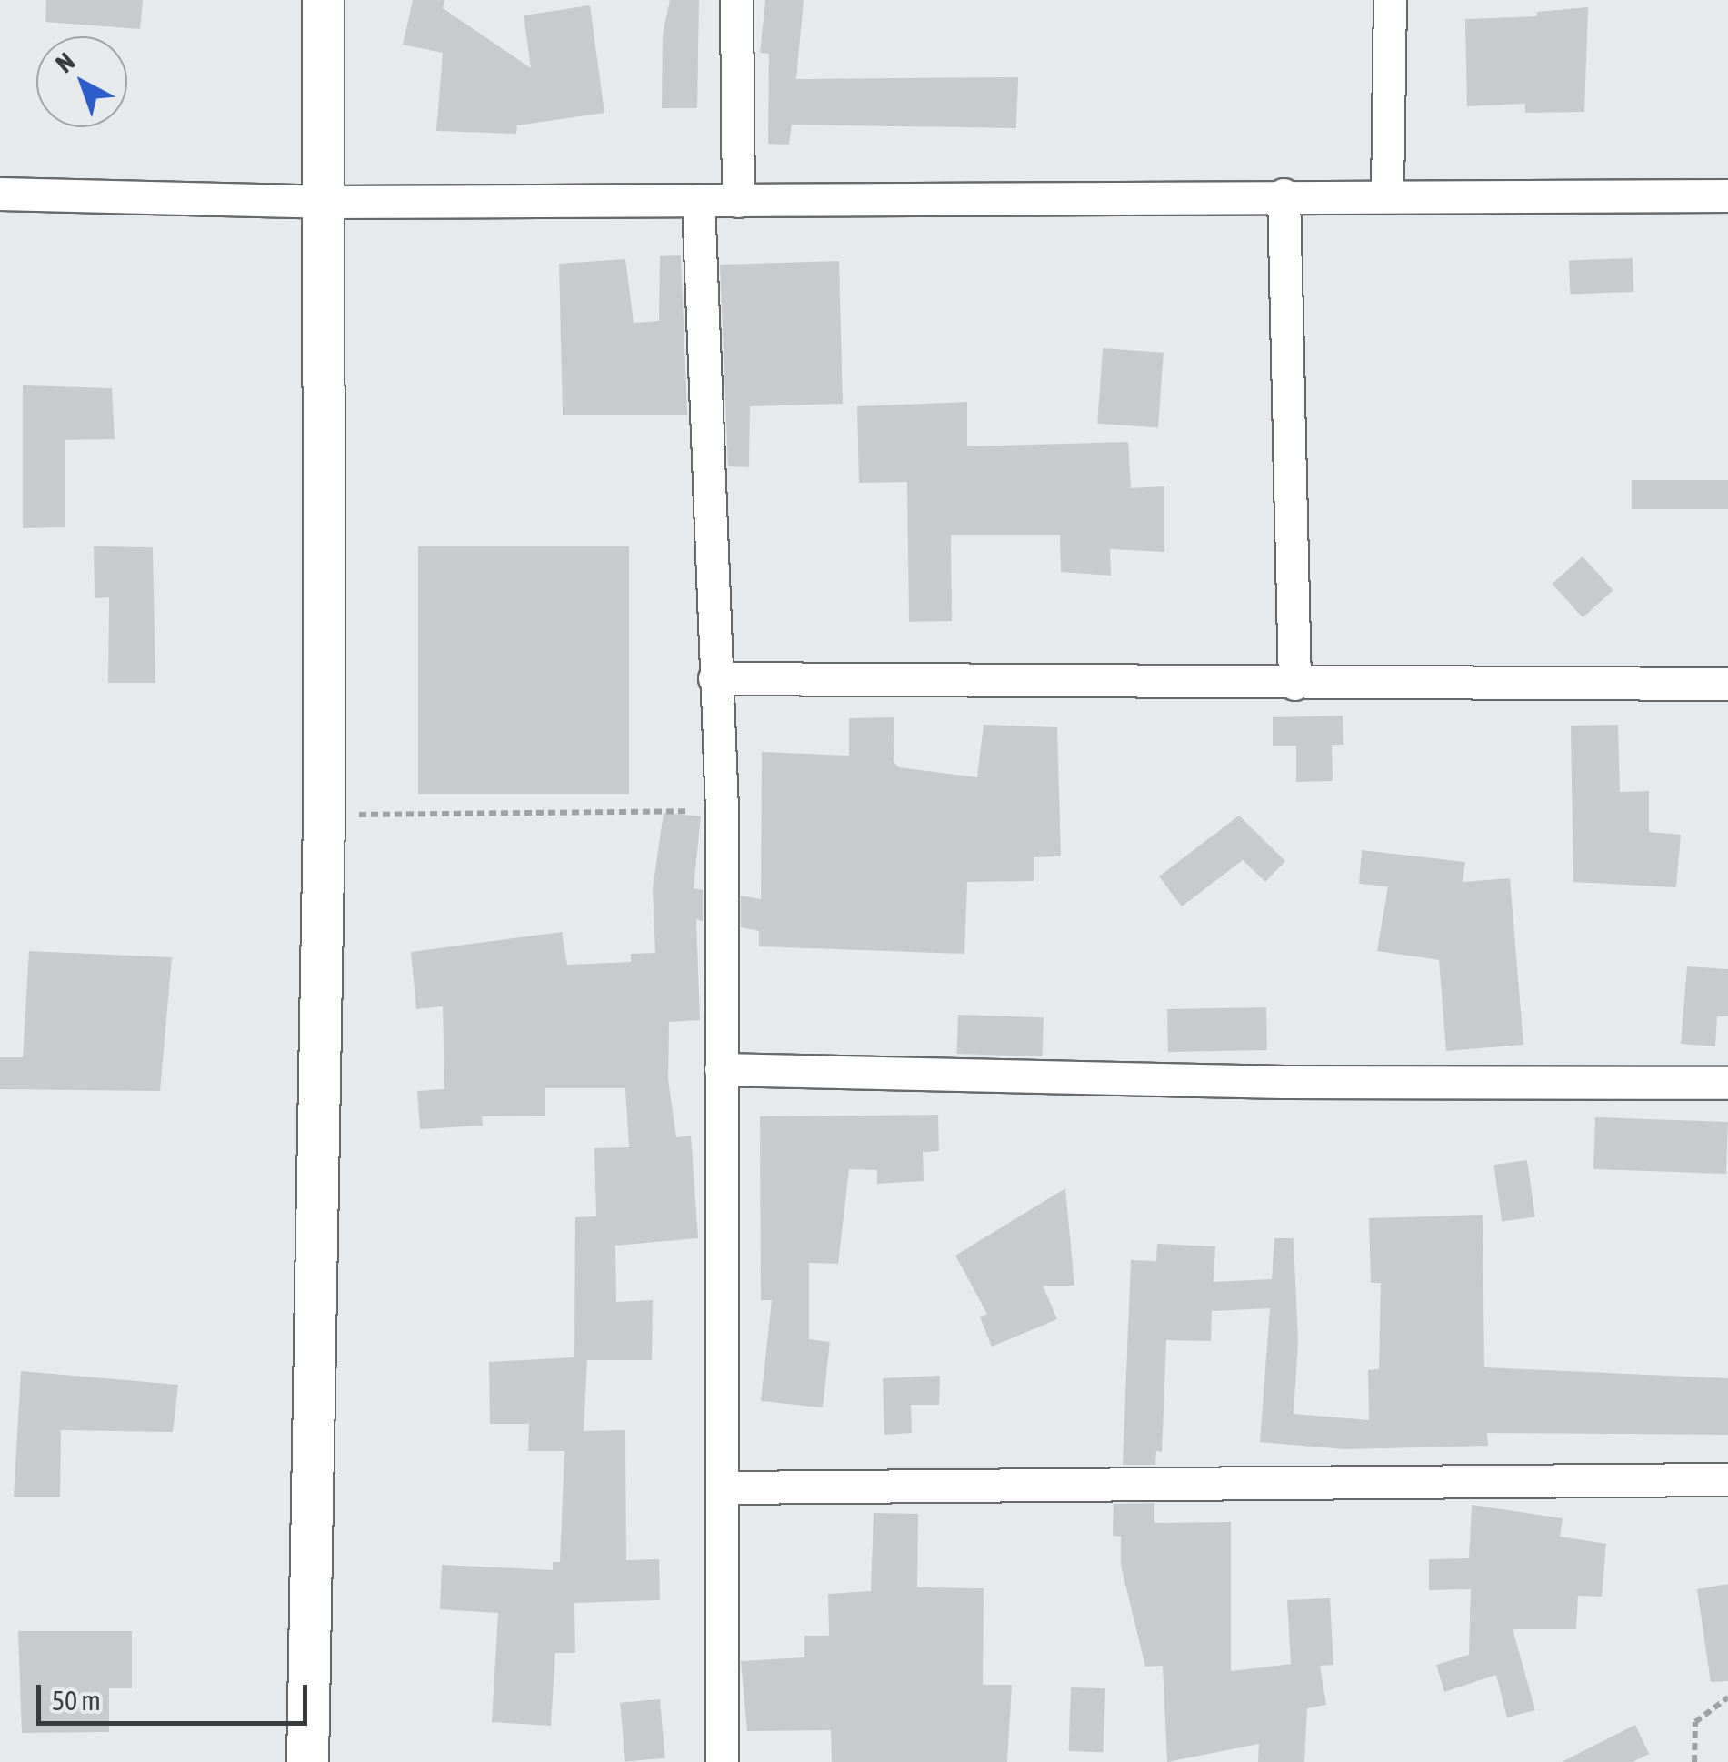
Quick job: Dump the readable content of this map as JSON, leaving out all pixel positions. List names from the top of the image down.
{
  "scale_bar": "50 m",
  "north": "top left"
}
